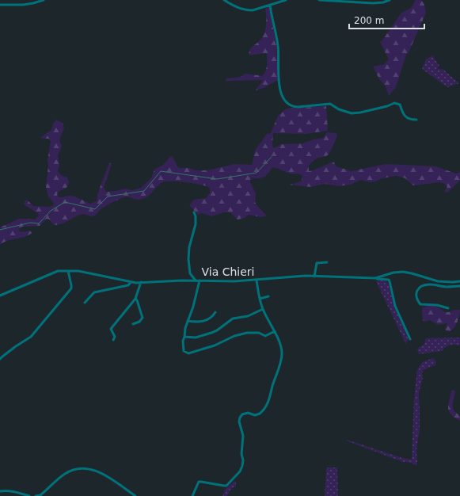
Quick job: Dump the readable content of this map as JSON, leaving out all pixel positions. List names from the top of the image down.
{
  "streets": {
    "street": ["Via Chieri"]
  },
  "scale_bar": "200 m"
}
